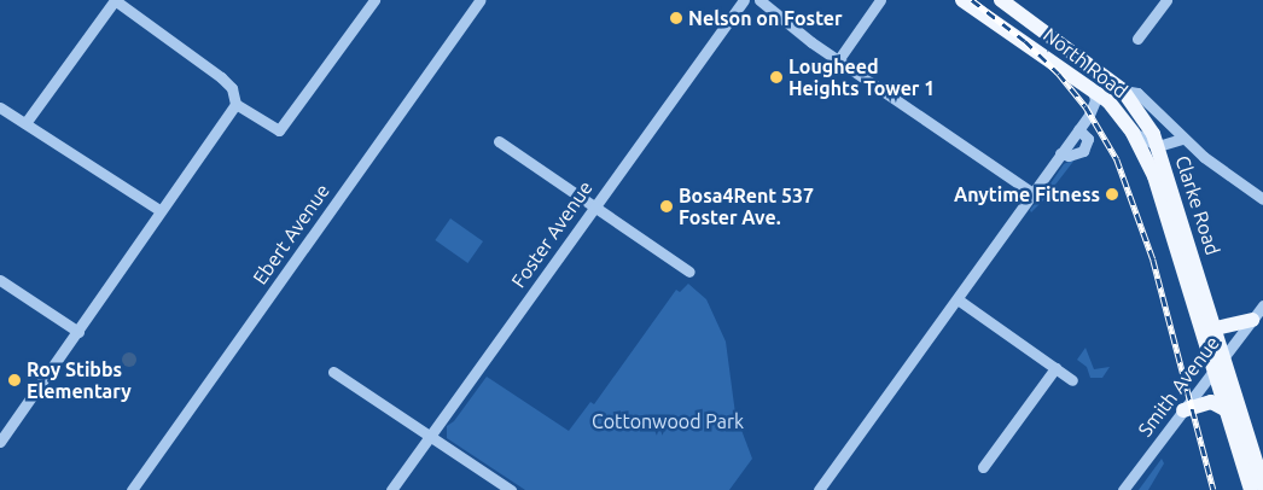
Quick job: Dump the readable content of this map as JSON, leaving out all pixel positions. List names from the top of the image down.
{
  "streets": {
    "main road": ["North Road", "Clarke Road"],
    "street": ["Ebert Avenue", "Foster Avenue", "Smith Avenue"]
  },
  "crossings": [
    ["North Road", "Clarke Road"],
    ["Clarke Road", "Smith Avenue"]
  ],
  "parks": ["Cottonwood Park"],
  "places": [
    "Nelson on Foster",
    "Lougheed Heights Tower 1",
    "Anytime Fitness",
    "Bosa4Rent 537 Foster Ave.",
    "Roy Stibbs Elementary"
  ]
}
